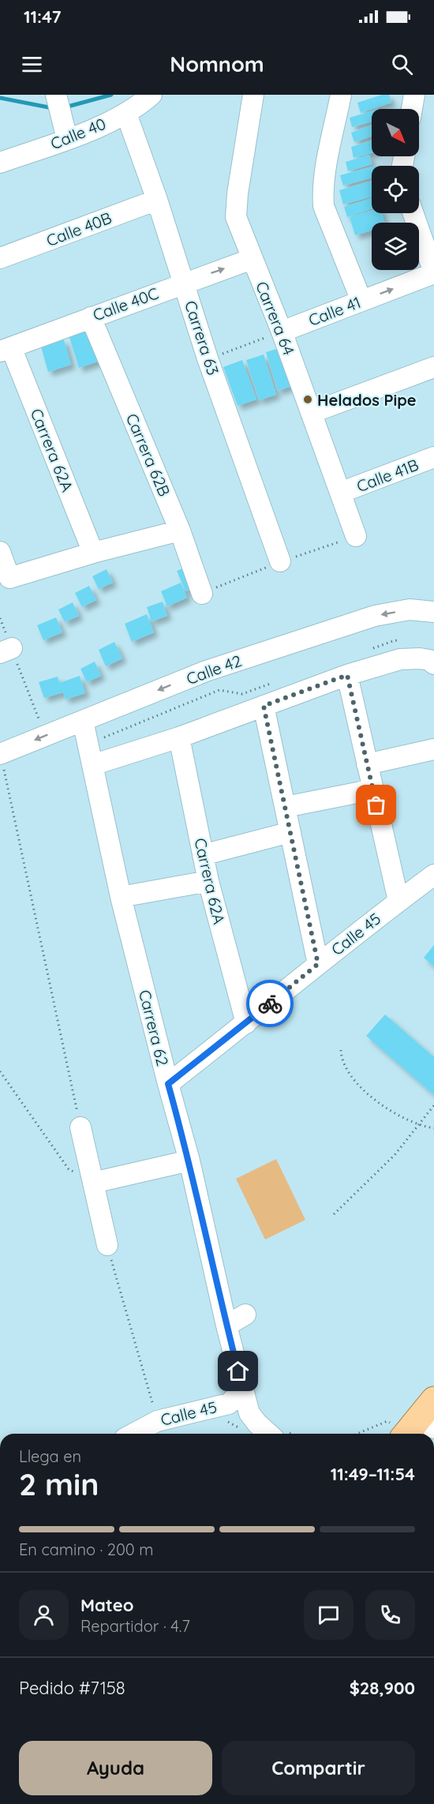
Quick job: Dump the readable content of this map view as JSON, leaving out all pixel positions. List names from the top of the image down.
{
  "streets": {
    "street": [
      "Calle 40",
      "Calle 40B",
      "Calle 40C",
      "Calle 41",
      "Carrera 64",
      "Carrera 63",
      "Carrera 62A",
      "Carrera 62B",
      "Calle 41B",
      "Calle 42",
      "Calle 45",
      "Carrera 62"
    ]
  },
  "crossings": [
    ["Calle 40", "Carrera 63"],
    ["Calle 40B", "Carrera 63"],
    ["Calle 40C", "Carrera 64"],
    ["Calle 40C", "Carrera 63"],
    ["Calle 40C", "Carrera 62A"],
    ["Calle 40C", "Carrera 62B"],
    ["Calle 41", "Carrera 64"],
    ["Carrera 64", "Calle 41B"],
    ["Carrera 62A", "Calle 45"],
    ["Calle 42", "Carrera 62"],
    ["Calle 45", "Carrera 62"]
  ],
  "places": ["Helados Pipe"],
  "north": "bottom right",
  "page": {
    "status": "11:47",
    "header": "Nomnom",
    "heading": ["2 min", "Llega en", "11:49–11:54"],
    "panel": [
      "Mateo",
      "Repartidor · 4.7",
      "Pedido #7158",
      "$28,900"
    ],
    "bar": "En camino · 200 m",
    "buttons": ["Ayuda", "Compartir"]
  }
}
